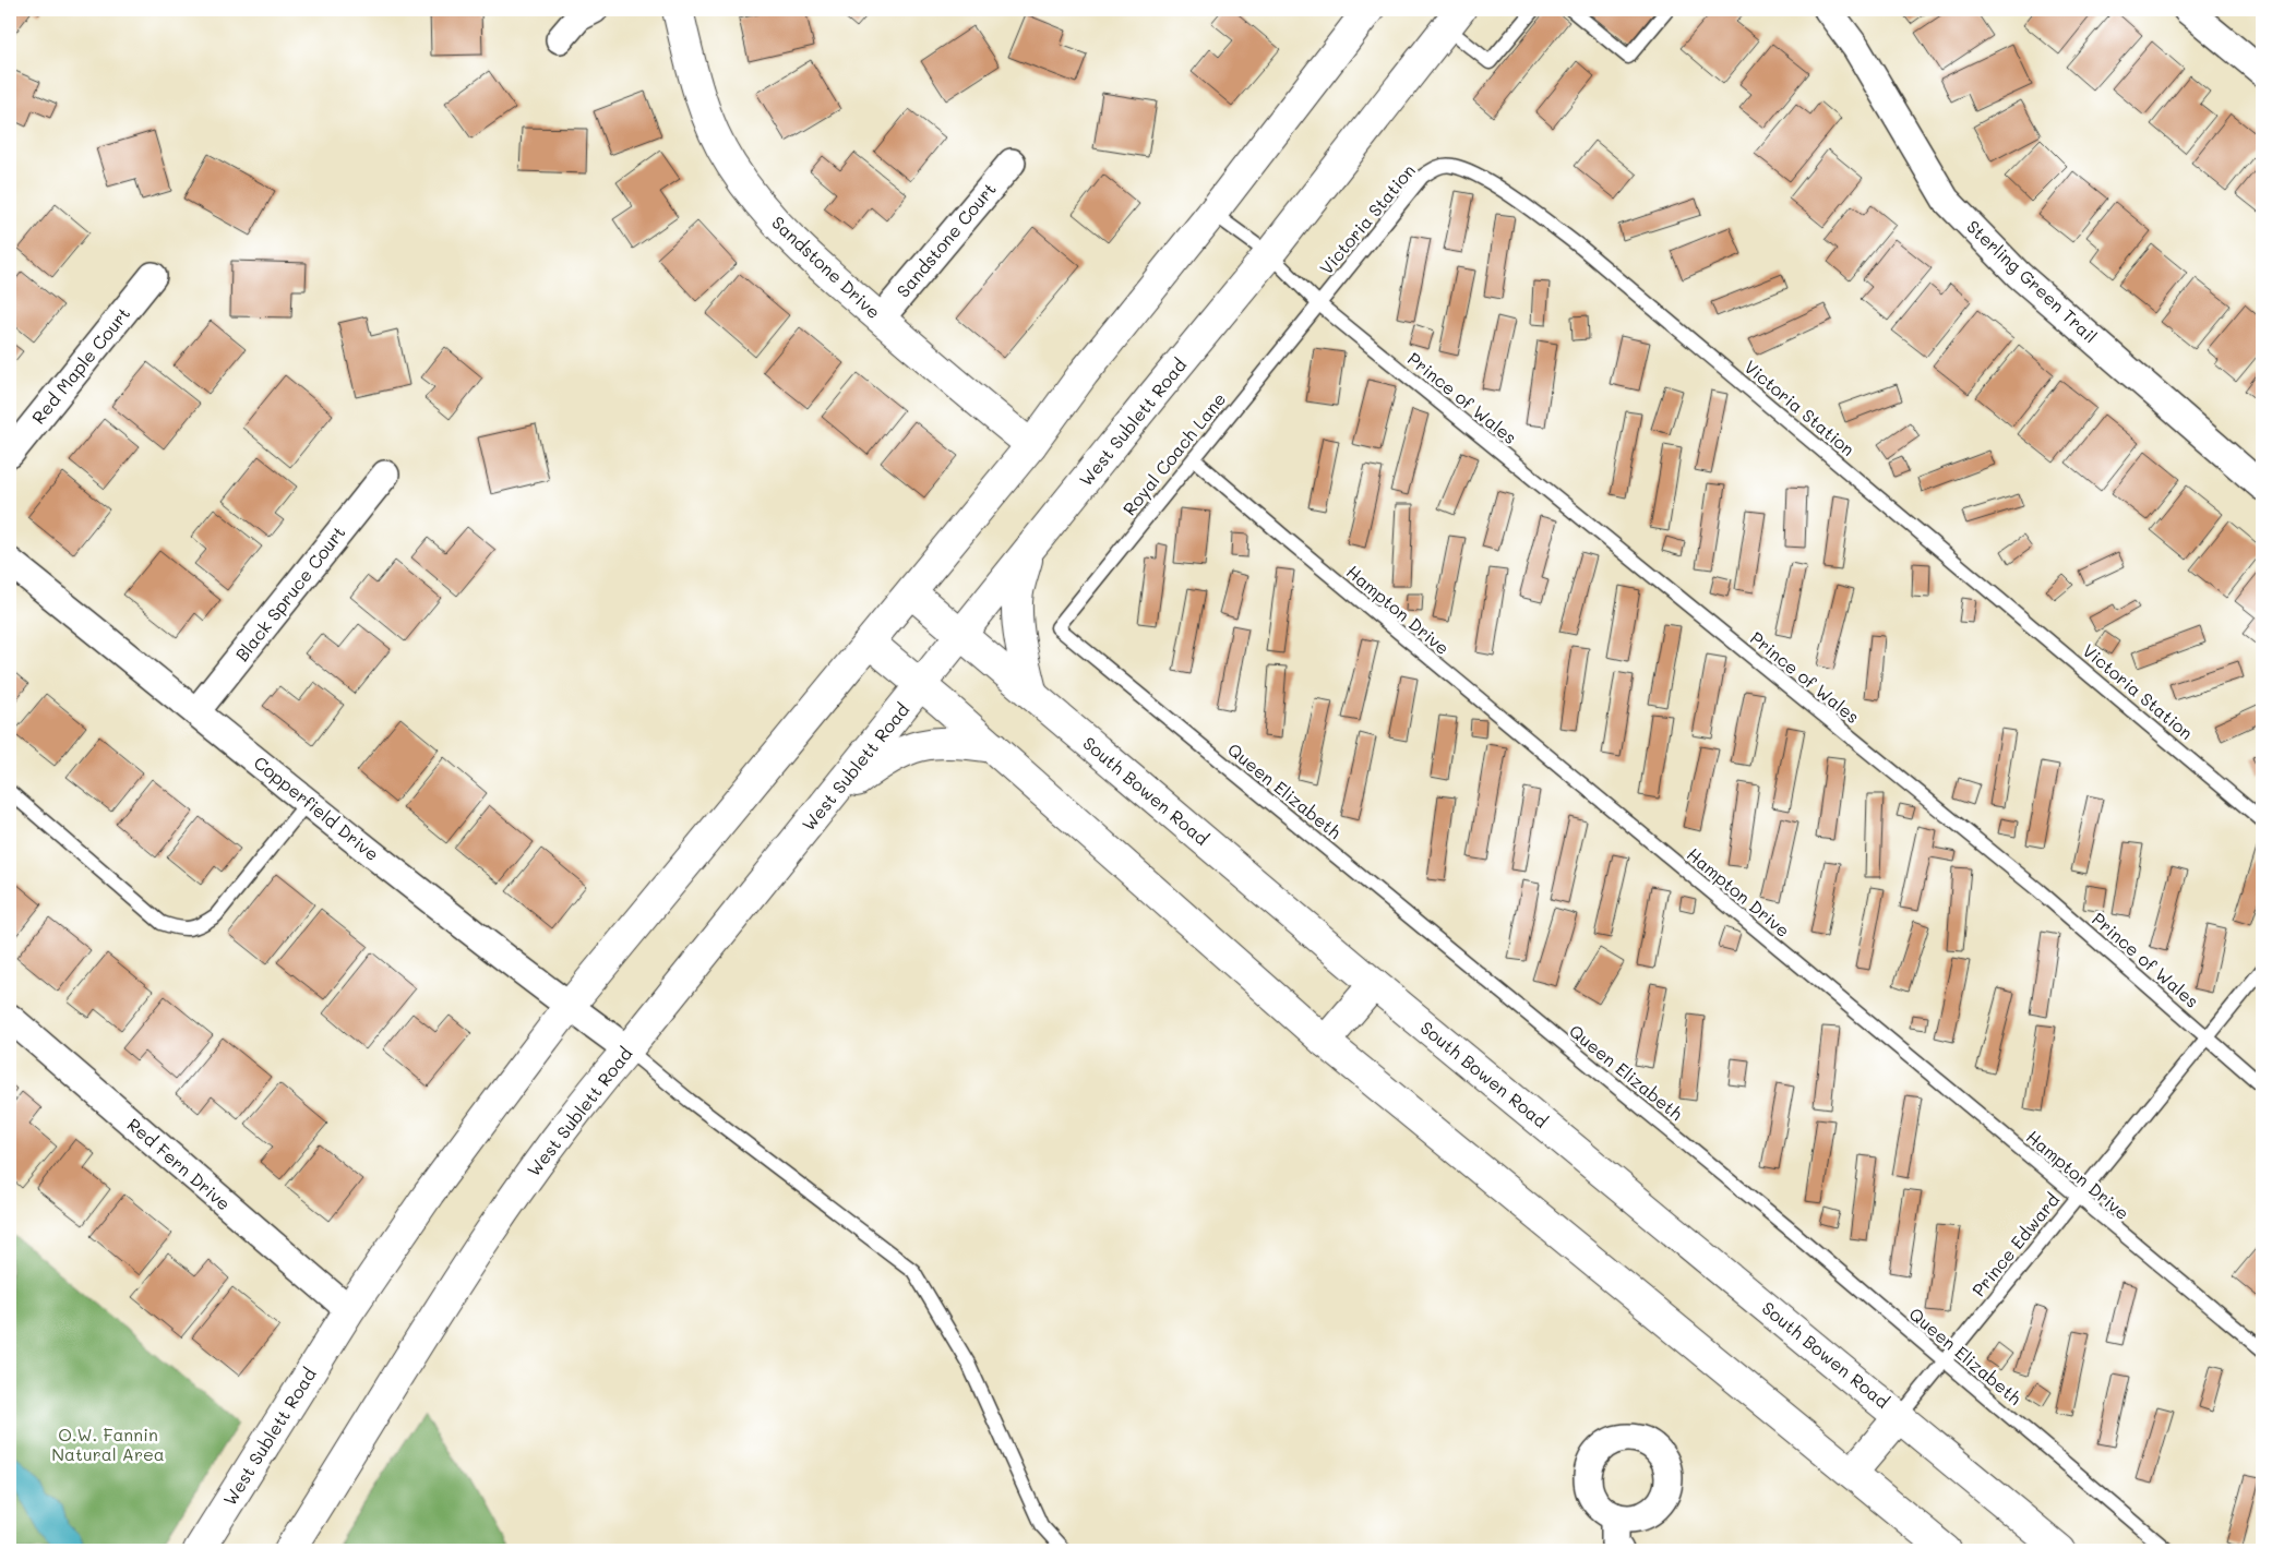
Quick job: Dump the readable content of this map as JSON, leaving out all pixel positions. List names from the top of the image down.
{
  "streets": {
    "main road": ["Sandstone Drive", "West Sublett Road", "South Bowen Road"],
    "street": [
      "Sandstone Court",
      "Sterling Green Trail",
      "Red Maple Court",
      "Black Spruce Court",
      "Copperfield Drive",
      "Red Fern Drive"
    ],
    "lane": [
      "Victoria Station",
      "Prince of Wales",
      "Royal Coach Lane",
      "Hampton Drive",
      "Queen Elizabeth",
      "Prince Edward"
    ]
  },
  "crossings": [
    ["Victoria Station", "Prince of Wales"],
    ["Victoria Station", "Royal Coach Lane"],
    ["Sandstone Court", "Sandstone Drive"],
    ["Sandstone Drive", "West Sublett Road"],
    ["Prince of Wales", "West Sublett Road"],
    ["Prince of Wales", "Royal Coach Lane"],
    ["Prince of Wales", "Prince Edward"],
    ["West Sublett Road", "South Bowen Road"],
    ["West Sublett Road", "Copperfield Drive"],
    ["West Sublett Road", "Red Fern Drive"],
    ["Royal Coach Lane", "Hampton Drive"],
    ["Royal Coach Lane", "Queen Elizabeth"],
    ["Black Spruce Court", "Copperfield Drive"],
    ["Hampton Drive", "Prince Edward"],
    ["South Bowen Road", "Prince Edward"],
    ["Queen Elizabeth", "Prince Edward"]
  ],
  "parks": ["O.W. Fannin Natural Area"]
}
